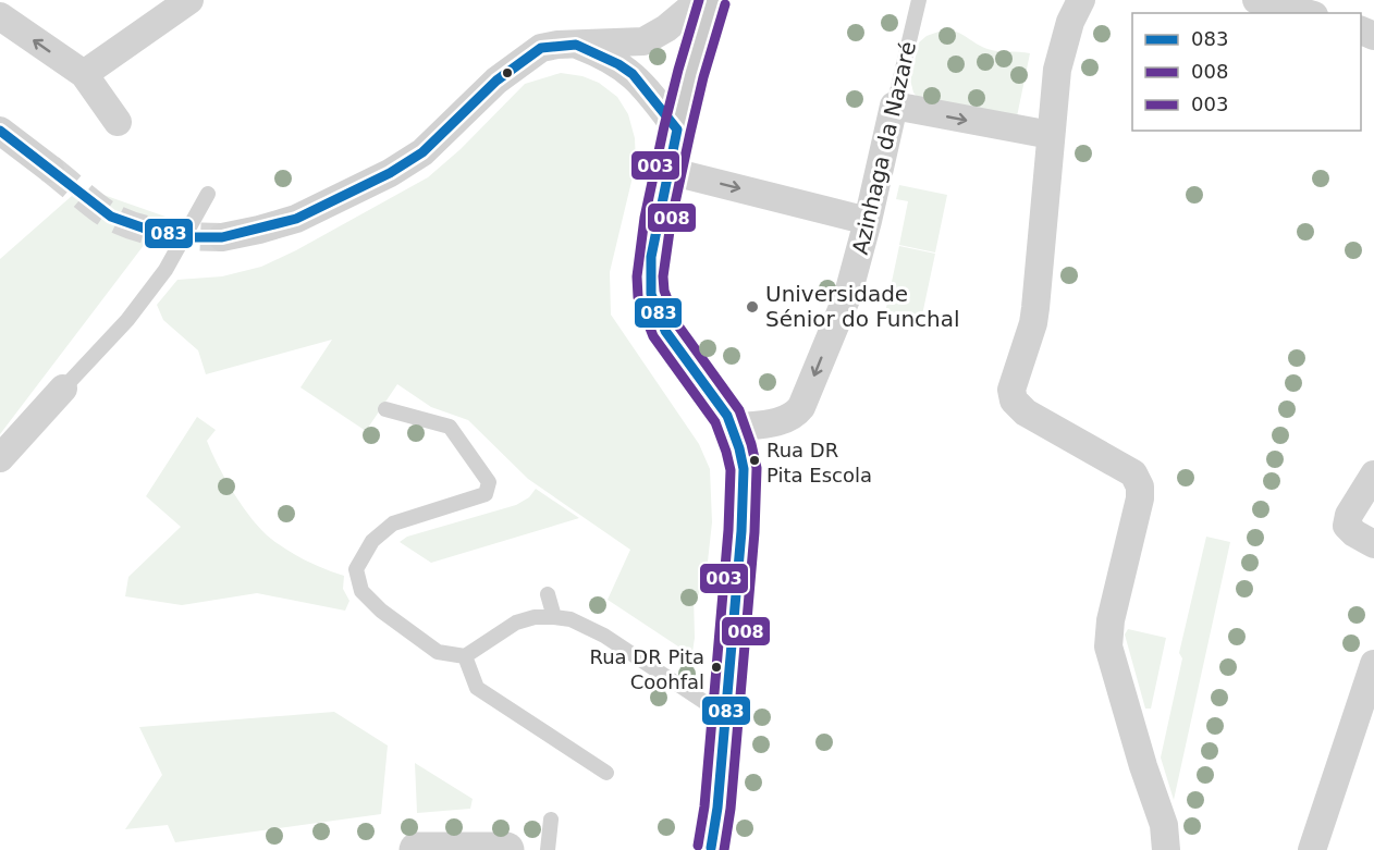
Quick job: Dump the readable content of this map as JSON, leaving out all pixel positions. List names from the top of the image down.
{
  "streets": {
    "street": ["Azinhaga da Nazaré"]
  },
  "one_way": ["Azinhaga da Nazaré"],
  "places": ["Universidade Sénior do Funchal", "Rua DR Pita Escola", "Rua DR Pita Coohfal"],
  "lines": ["transit line 003", "transit line 008", "transit line 083"],
  "legend": ["083", "008", "003"]
}
